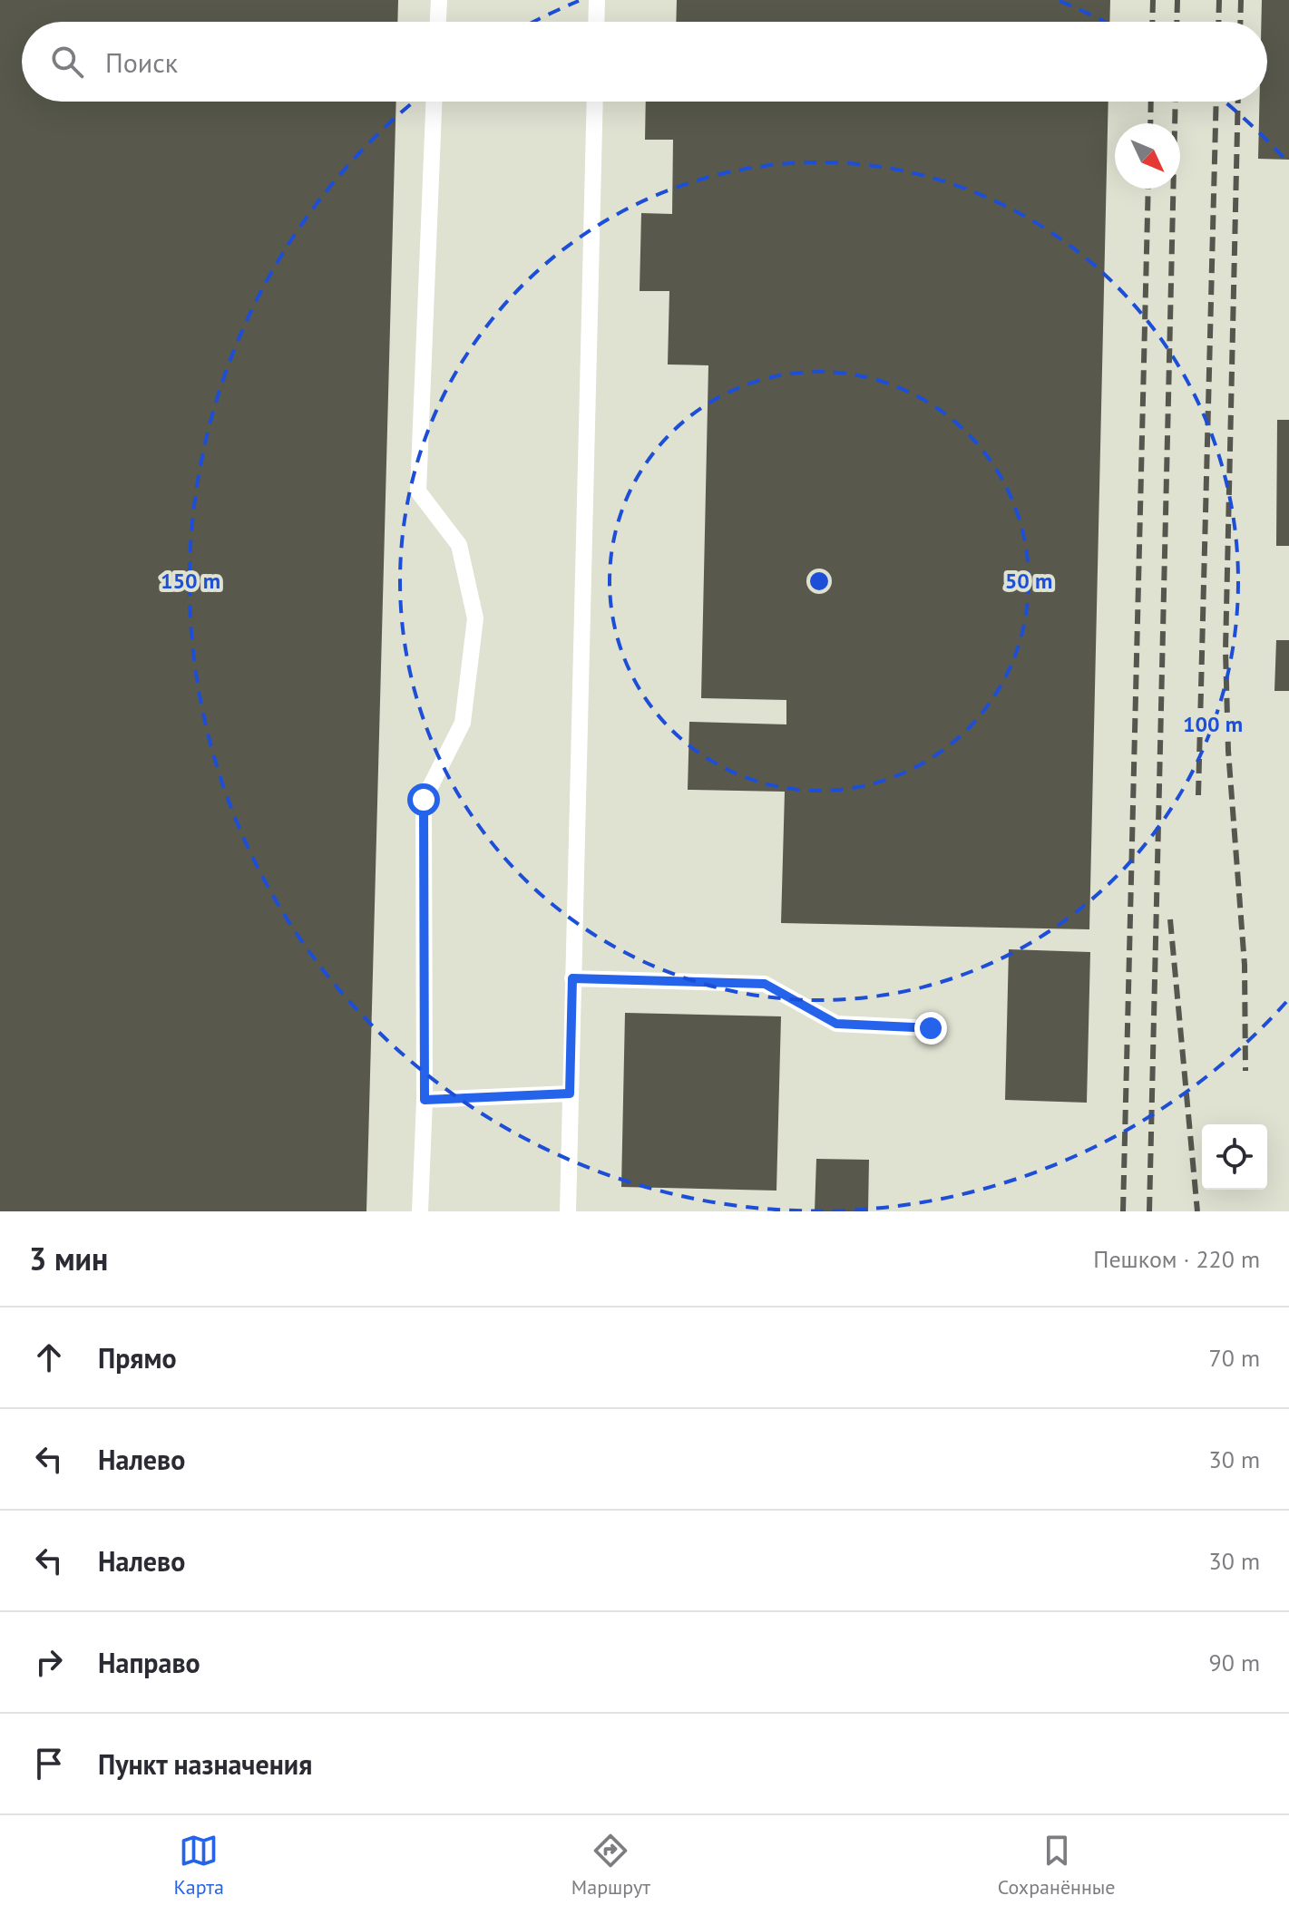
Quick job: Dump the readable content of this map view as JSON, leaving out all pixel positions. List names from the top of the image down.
{
  "north": "bottom right",
  "page": {
    "search": "Поиск",
    "heading": ["3 мин", "Пешком · 220 m"],
    "list": [
      ["Прямо", "70 m"],
      ["Налево", "30 m"],
      ["Налево", "30 m"],
      ["Направо", "90 m"],
      "Пункт назначения"
    ],
    "nav": ["Карта", "Маршрут", "Сохранённые"]
  },
  "rings": ["50 m", "150 m", "100 m"]
}
